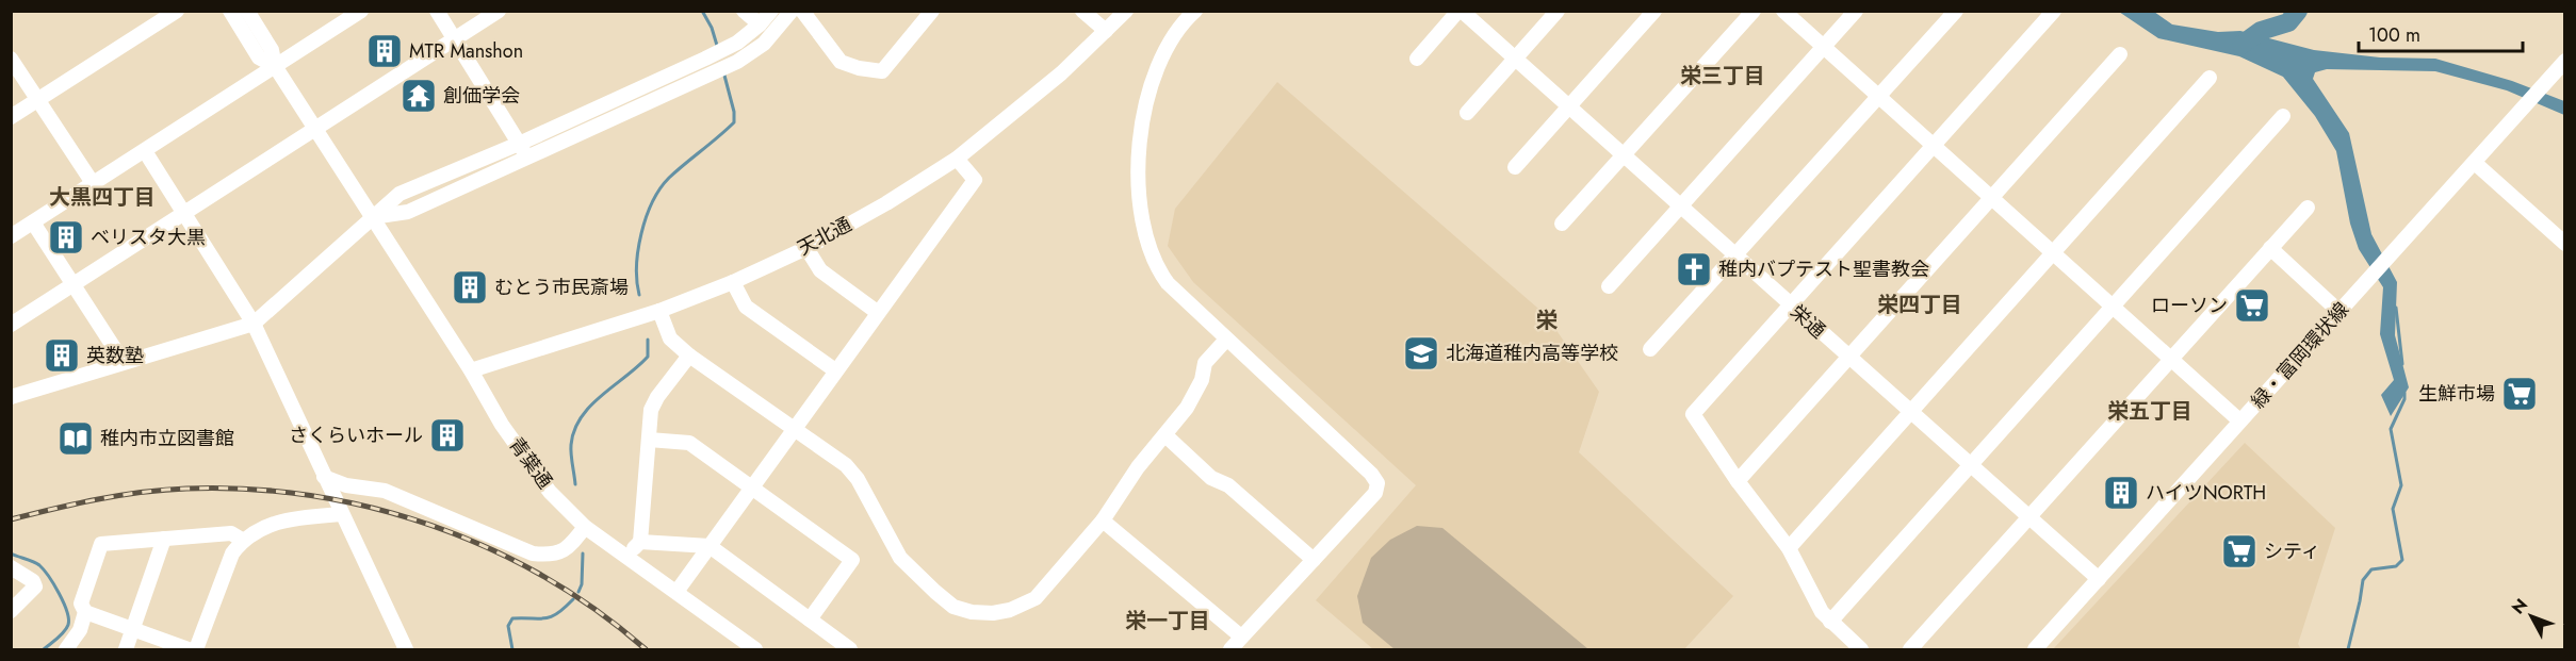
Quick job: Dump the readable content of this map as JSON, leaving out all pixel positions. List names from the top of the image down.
{
  "streets": {
    "street": [
      "天北通",
      "栄通",
      "緑・富岡環状線",
      "青葉通"
    ]
  },
  "crossings": [
    ["天北通", "青葉通"],
    ["栄通", "緑・富岡環状線"]
  ],
  "districts": [
    "栄三丁目",
    "大黒四丁目",
    "栄四丁目",
    "栄",
    "栄五丁目",
    "栄一丁目"
  ],
  "places": {
    "building": [
      "MTR Manshon",
      "ベリスタ大黒",
      "むとう市民斎場",
      "英数塾",
      "さくらいホール",
      "ハイツNORTH"
    ],
    "temple": ["創価学会"],
    "church": ["稚内バプテスト聖書教会"],
    "supermarket": ["ローソン", "生鮮市場", "シティ"],
    "school or university": ["北海道稚内高等学校"],
    "library": ["稚内市立図書館"]
  },
  "scale_bar": "100 m",
  "north": "top left"
}
